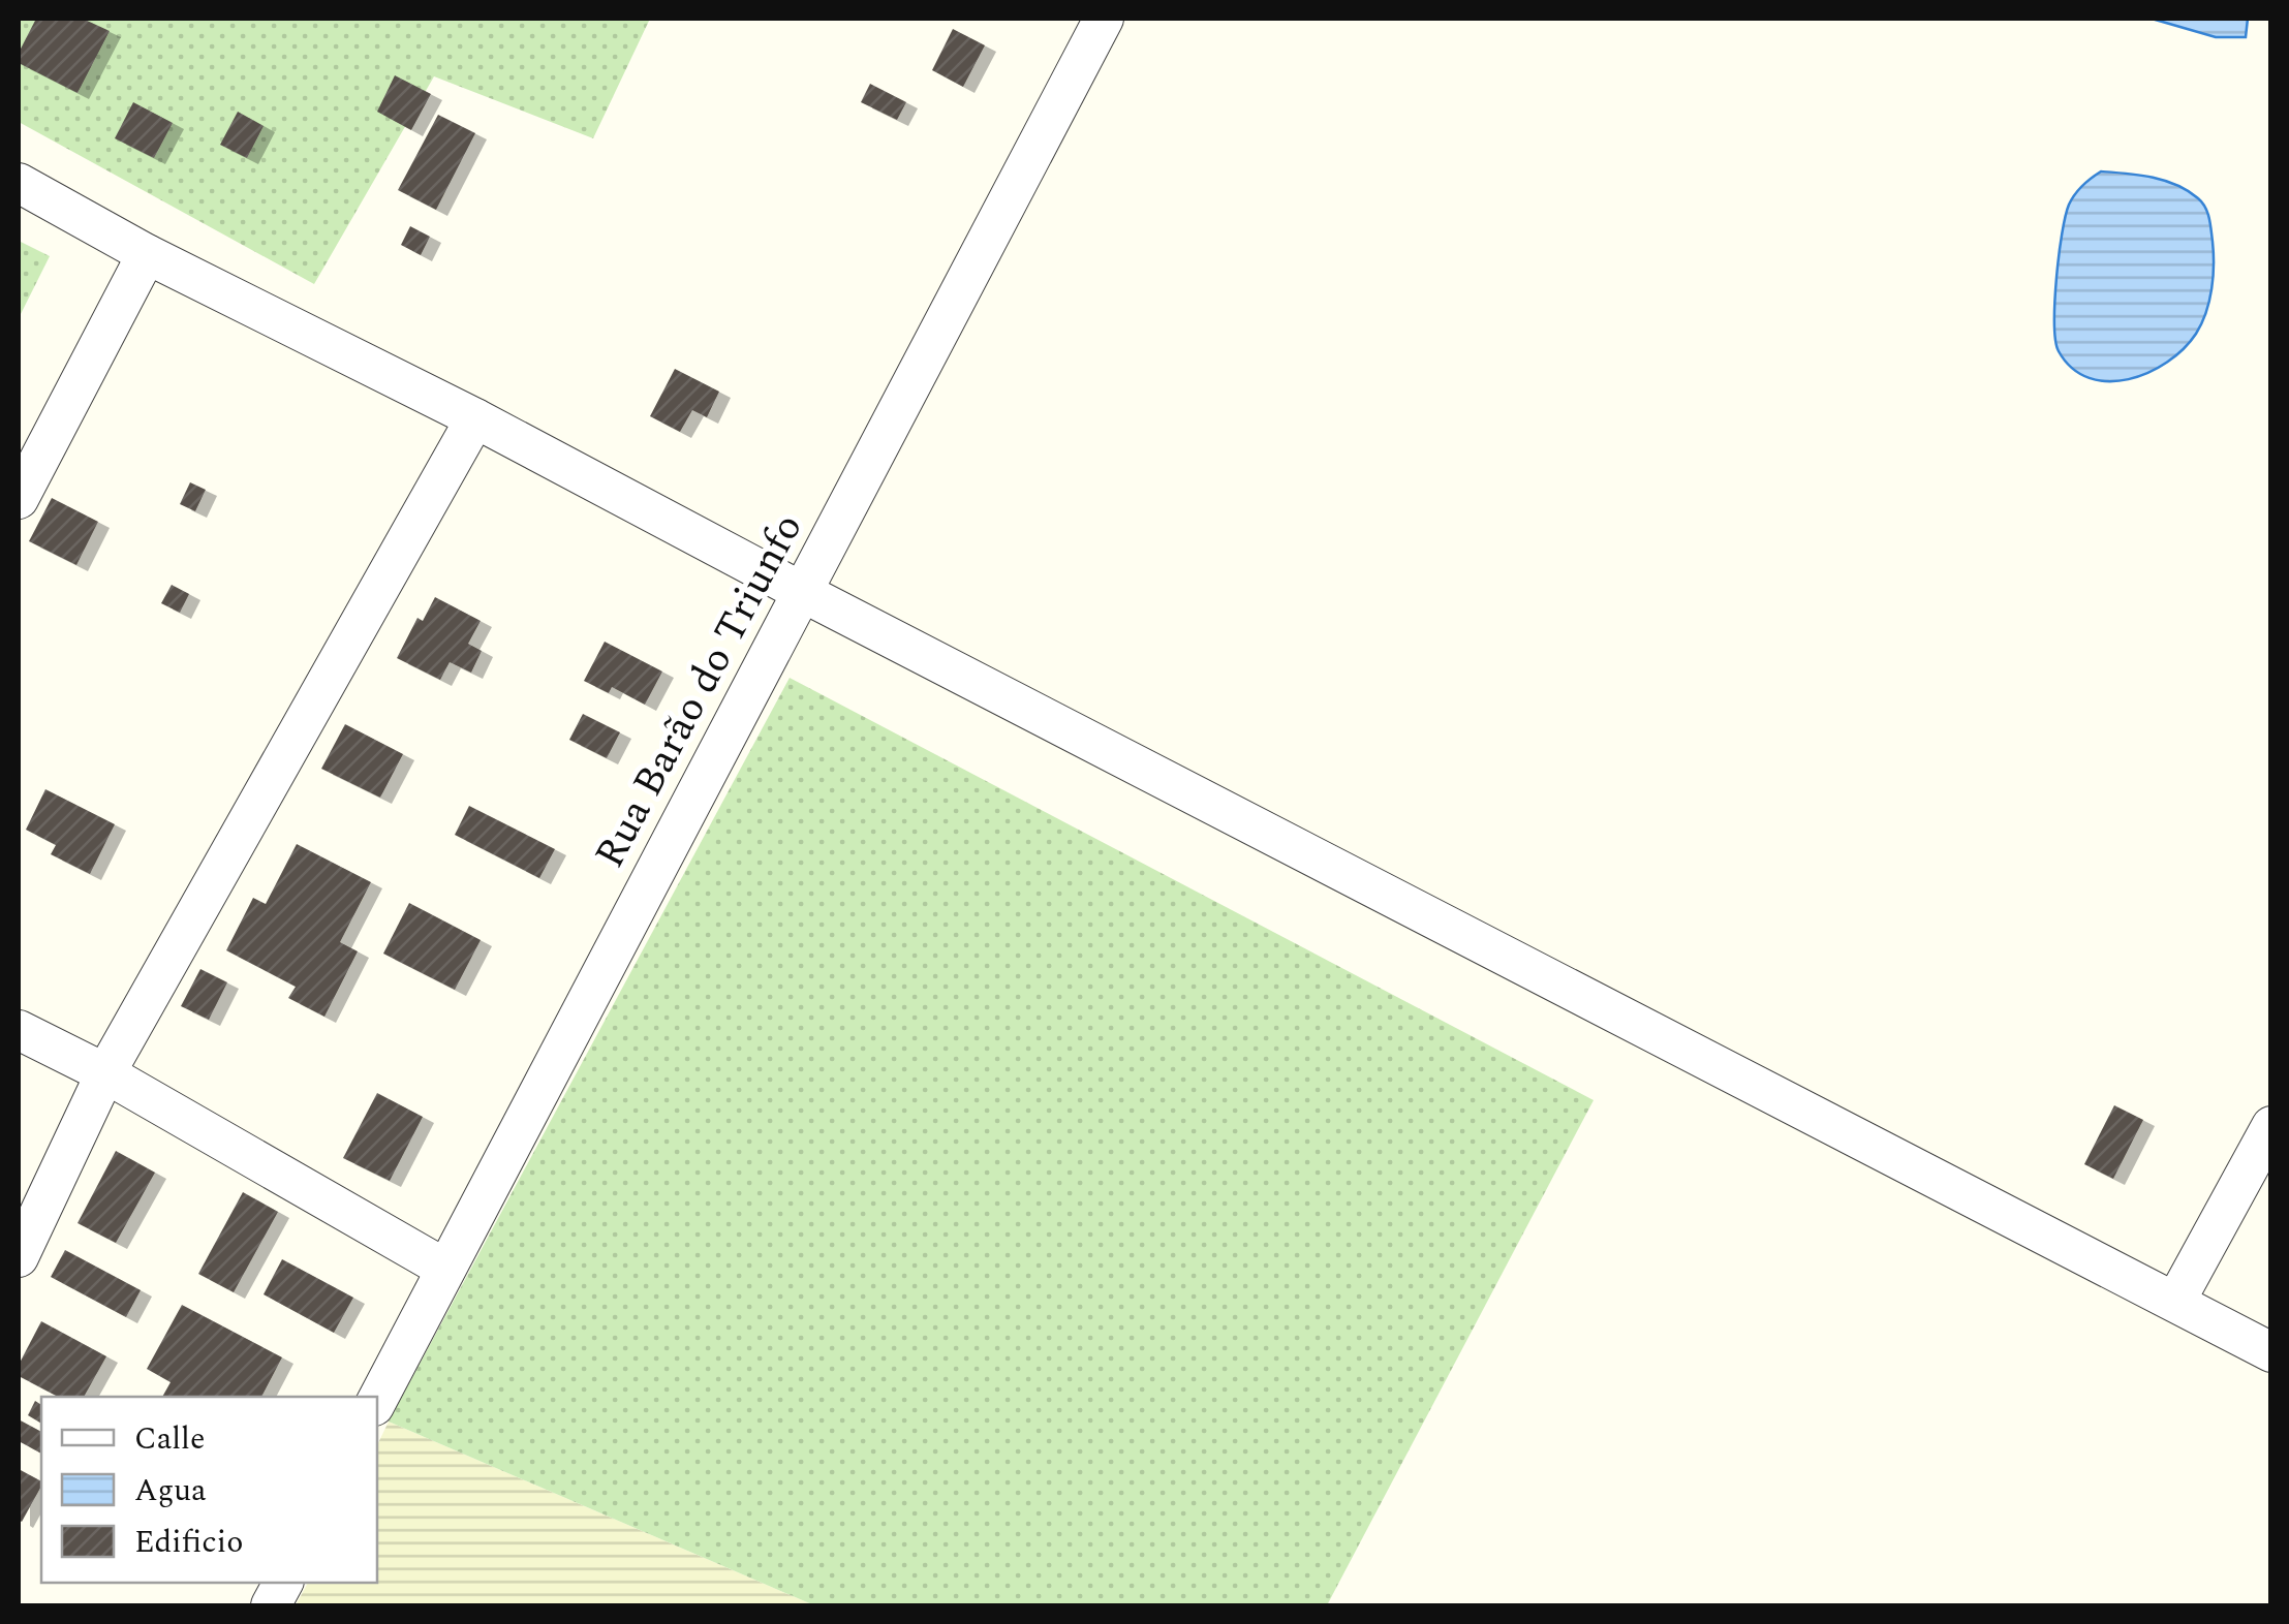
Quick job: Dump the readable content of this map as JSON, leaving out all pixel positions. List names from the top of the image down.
{
  "streets": {
    "street": ["Rua Barão do Triunfo"]
  },
  "legend": ["Calle", "Agua", "Edificio"]
}
